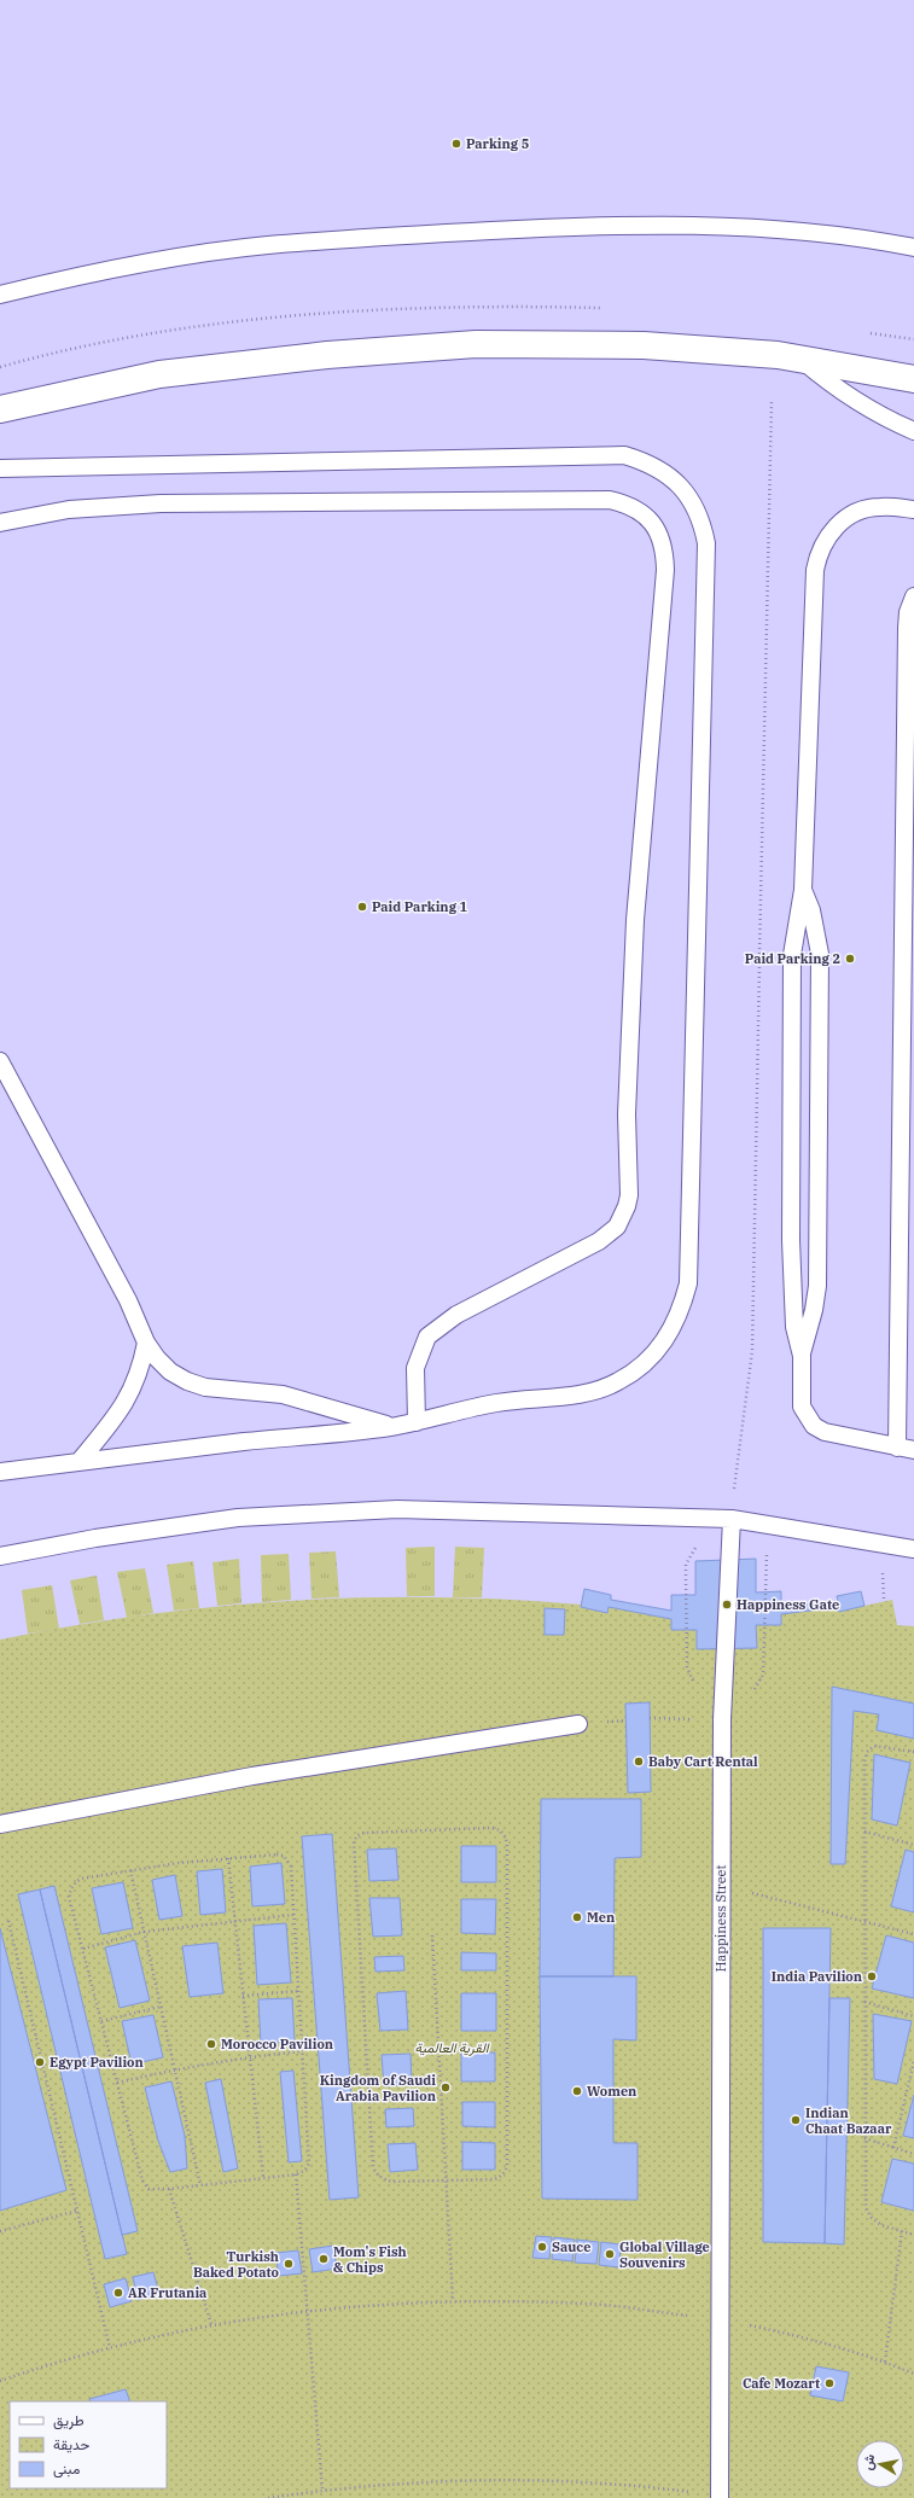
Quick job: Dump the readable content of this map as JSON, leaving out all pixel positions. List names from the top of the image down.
{
  "streets": {
    "lane": ["Happiness Street"]
  },
  "parks": ["القرية العالمية"],
  "places": [
    "Parking 5",
    "Paid Parking 1",
    "Paid Parking 2",
    "Happiness Gate",
    "Baby Cart Rental",
    "Men",
    "India Pavilion",
    "Morocco Pavilion",
    "Egypt Pavilion",
    "Kingdom of Saudi Arabia Pavilion",
    "Women",
    "Indian Chaat Bazaar",
    "Sauce",
    "Global Village Souvenirs",
    "Mom's Fish & Chips",
    "Turkish Baked Potato",
    "AR Frutania",
    "Cafe Mozart"
  ],
  "legend": ["طريق", "حديقة", "مبنى"],
  "north": "left"
}
